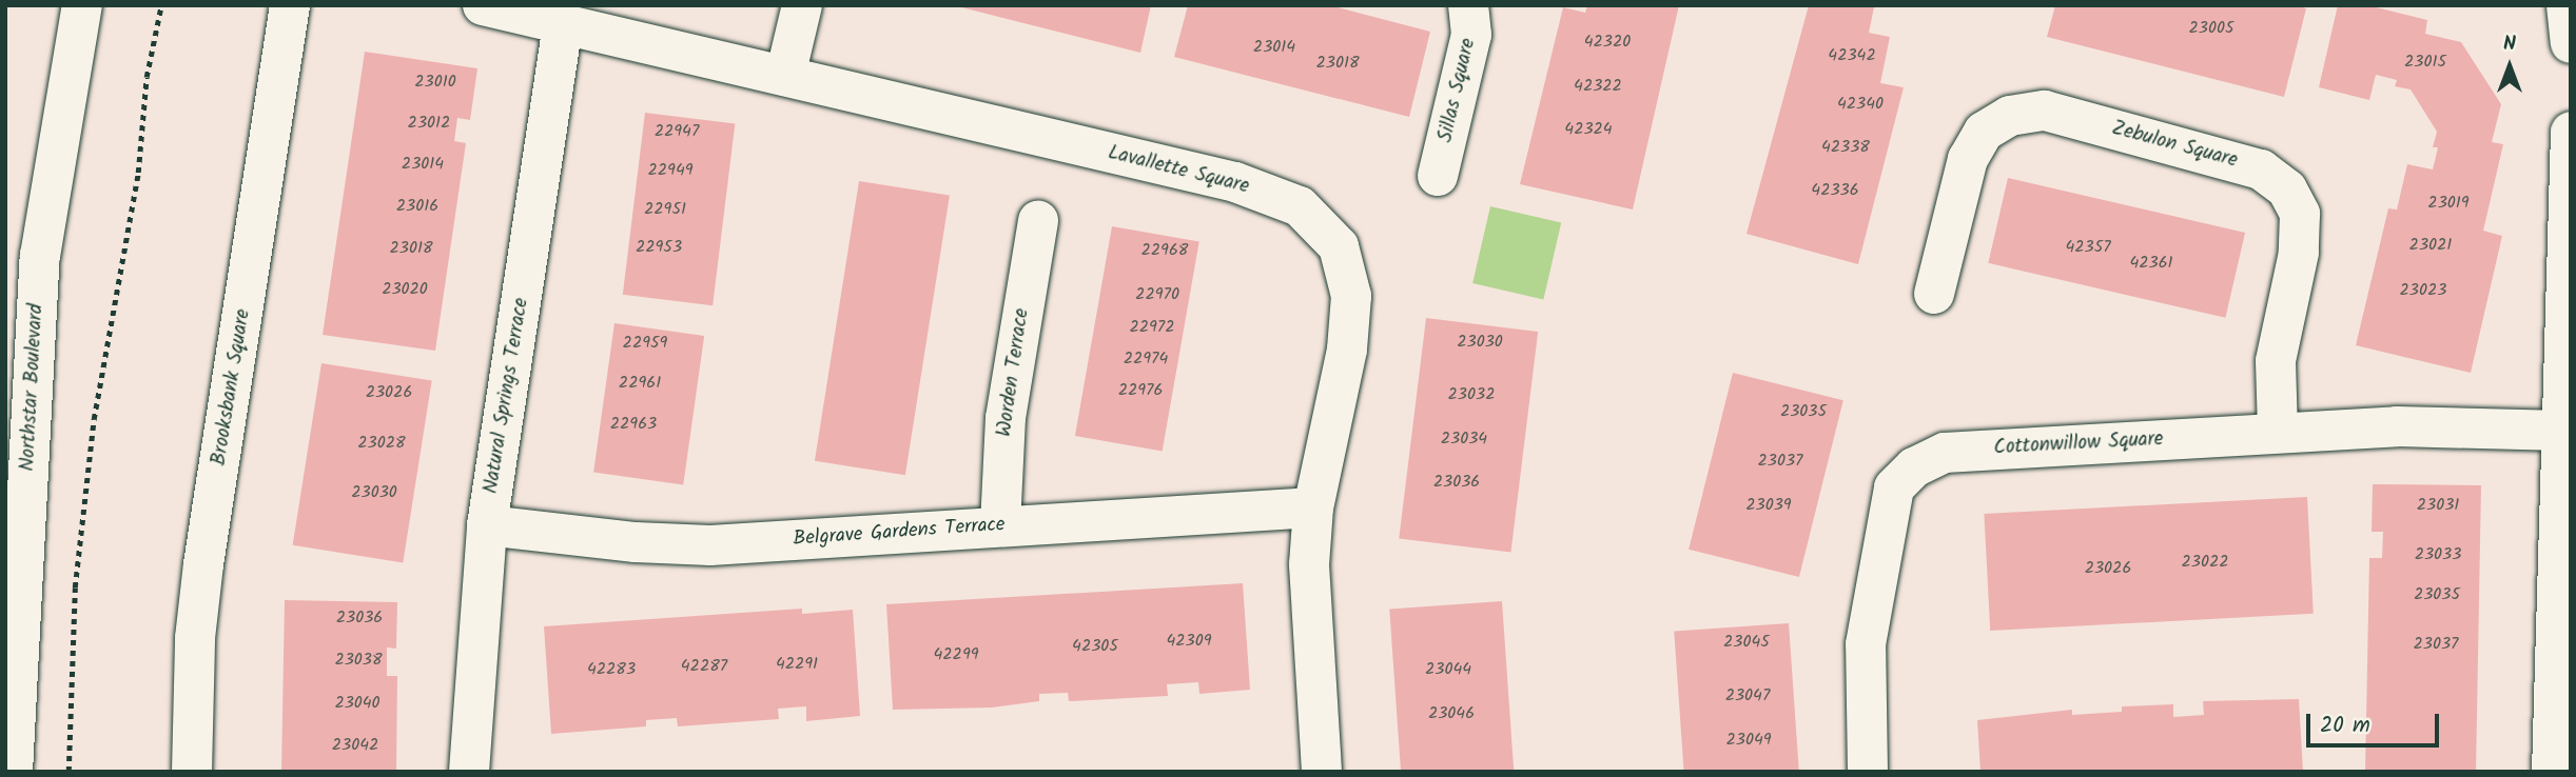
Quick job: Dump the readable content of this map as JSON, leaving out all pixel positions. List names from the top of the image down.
{
  "streets": {
    "street": [
      "Sillas Square",
      "Zebulon Square",
      "Lavallette Square",
      "Worden Terrace",
      "Northstar Boulevard",
      "Brooksbank Square",
      "Natural Springs Terrace",
      "Cottonwillow Square",
      "Belgrave Gardens Terrace"
    ]
  },
  "crossings": [
    ["Zebulon Square", "Cottonwillow Square"],
    ["Lavallette Square", "Natural Springs Terrace"],
    ["Lavallette Square", "Belgrave Gardens Terrace"],
    ["Worden Terrace", "Belgrave Gardens Terrace"],
    ["Natural Springs Terrace", "Belgrave Gardens Terrace"]
  ],
  "house_numbers": [
    "23005",
    "42320",
    "23014",
    "42342",
    "23015",
    "23018",
    "23010",
    "42322",
    "42340",
    "23012",
    "42324",
    "22947",
    "42338",
    "23014",
    "22949",
    "42336",
    "23019",
    "23016",
    "22951",
    "23021",
    "22953",
    "42357",
    "23018",
    "22968",
    "42361",
    "23020",
    "23023",
    "22970",
    "22972",
    "23030",
    "22959",
    "22974",
    "22961",
    "22976",
    "23026",
    "23032",
    "23035",
    "22963",
    "23034",
    "23028",
    "23037",
    "23036",
    "23030",
    "23039",
    "23031",
    "23033",
    "23022",
    "23026",
    "23035",
    "23036",
    "42309",
    "23045",
    "23037",
    "42305",
    "42299",
    "23038",
    "42291",
    "42287",
    "42283",
    "23044",
    "23047",
    "23040",
    "23046",
    "23049",
    "23042"
  ],
  "scale_bar": "20 m",
  "north": "top"
}
